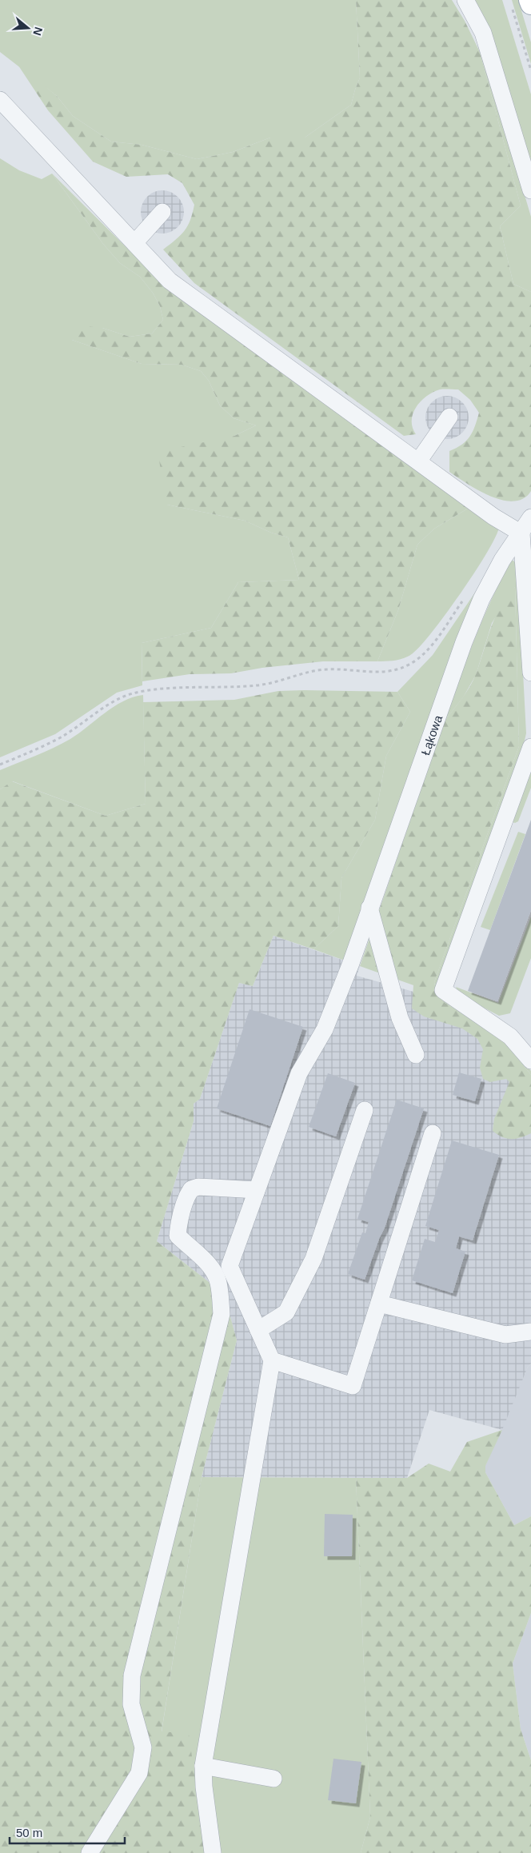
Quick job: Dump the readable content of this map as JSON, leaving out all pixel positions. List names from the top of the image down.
{
  "streets": {
    "lane": ["Łąkowa"]
  },
  "scale_bar": "50 m",
  "north": "right"
}
